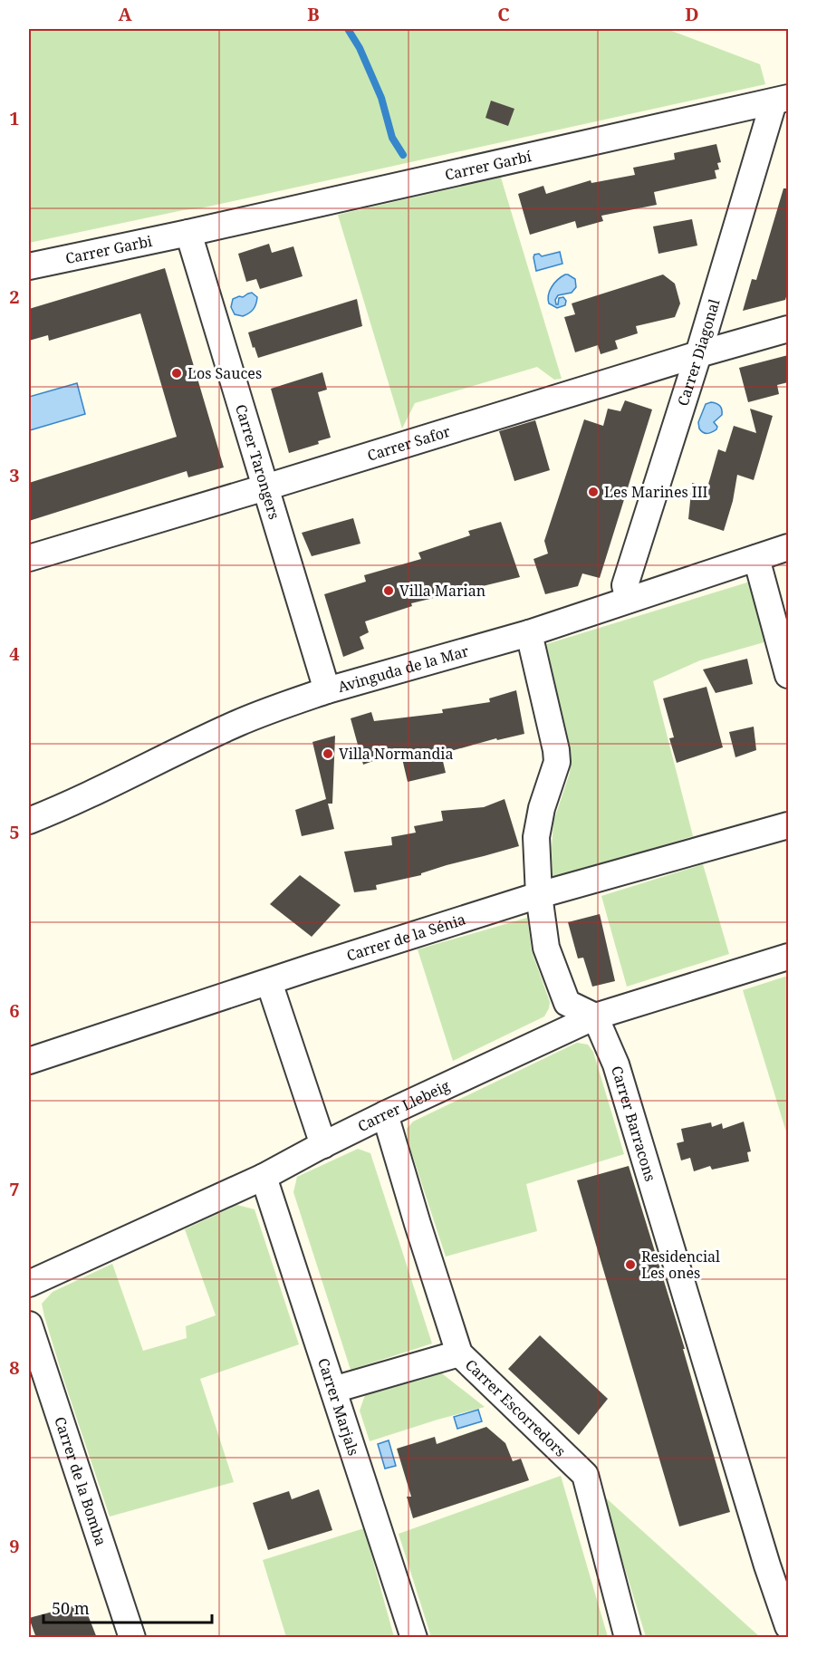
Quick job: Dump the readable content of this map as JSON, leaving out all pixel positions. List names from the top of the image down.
{
  "streets": {
    "street": [
      "Carrer Garbí",
      "Carrer Garbi",
      "Carrer Diagonal",
      "Carrer Safor",
      "Carrer Tarongers",
      "Avinguda de la Mar",
      "Carrer de la Sénia",
      "Carrer Llebeig",
      "Carrer Barracons",
      "Carrer Marjals",
      "Carrer Escorredors",
      "Carrer de la Bomba"
    ]
  },
  "crossings": [
    ["Carrer Garbí", "Carrer Garbi"],
    ["Carrer Garbí", "Carrer Diagonal"],
    ["Carrer Garbí", "Carrer Tarongers"],
    ["Carrer Garbi", "Carrer Tarongers"],
    ["Carrer Diagonal", "Carrer Safor"],
    ["Carrer Diagonal", "Avinguda de la Mar"],
    ["Carrer Safor", "Carrer Tarongers"],
    ["Carrer Tarongers", "Avinguda de la Mar"],
    ["Carrer Llebeig", "Carrer Barracons"],
    ["Carrer Llebeig", "Carrer Marjals"],
    ["Carrer Llebeig", "Carrer Escorredors"]
  ],
  "places": [
    "Los Sauces",
    "Les Marines III",
    "Villa Marian",
    "Villa Normandia",
    "Residencial Les ones"
  ],
  "scale_bar": "50 m",
  "grid": {
    "columns": [
      "A",
      "B",
      "C",
      "D"
    ],
    "rows": [
      "1",
      "2",
      "3",
      "4",
      "5",
      "6",
      "7",
      "8",
      "9"
    ]
  }
}
